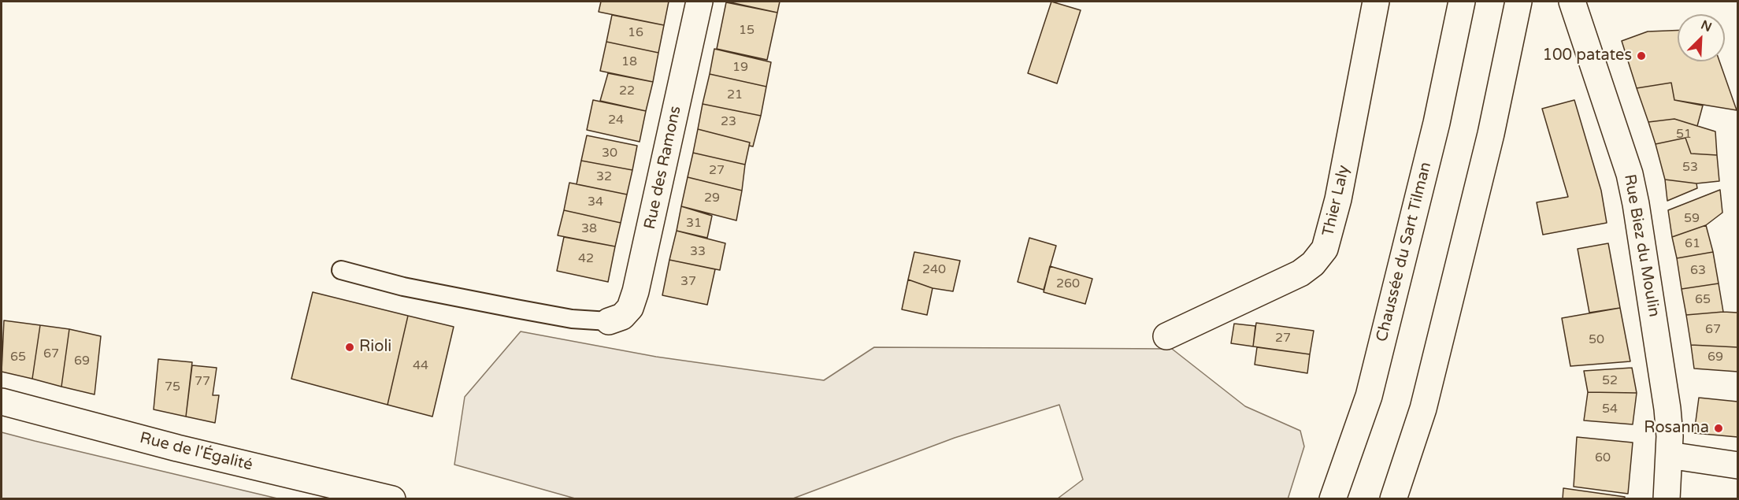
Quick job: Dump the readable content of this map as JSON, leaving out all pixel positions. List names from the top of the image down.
{
  "streets": {
    "main road": [
      "Rue des Ramons",
      "Thier Laly",
      "Rue Biez du Moulin",
      "Chaussée du Sart Tilman",
      "Rue de l'Égalité"
    ]
  },
  "places": ["100 patates", "Rioli", "Rosanna"],
  "house_numbers": [
    "15",
    "16",
    "18",
    "19",
    "22",
    "21",
    "24",
    "23",
    "51",
    "30",
    "53",
    "27",
    "32",
    "29",
    "34",
    "59",
    "31",
    "38",
    "61",
    "33",
    "42",
    "240",
    "63",
    "37",
    "260",
    "65",
    "67",
    "27",
    "50",
    "67",
    "65",
    "69",
    "69",
    "44",
    "52",
    "77",
    "75",
    "54",
    "60"
  ],
  "north": "top right"
}
